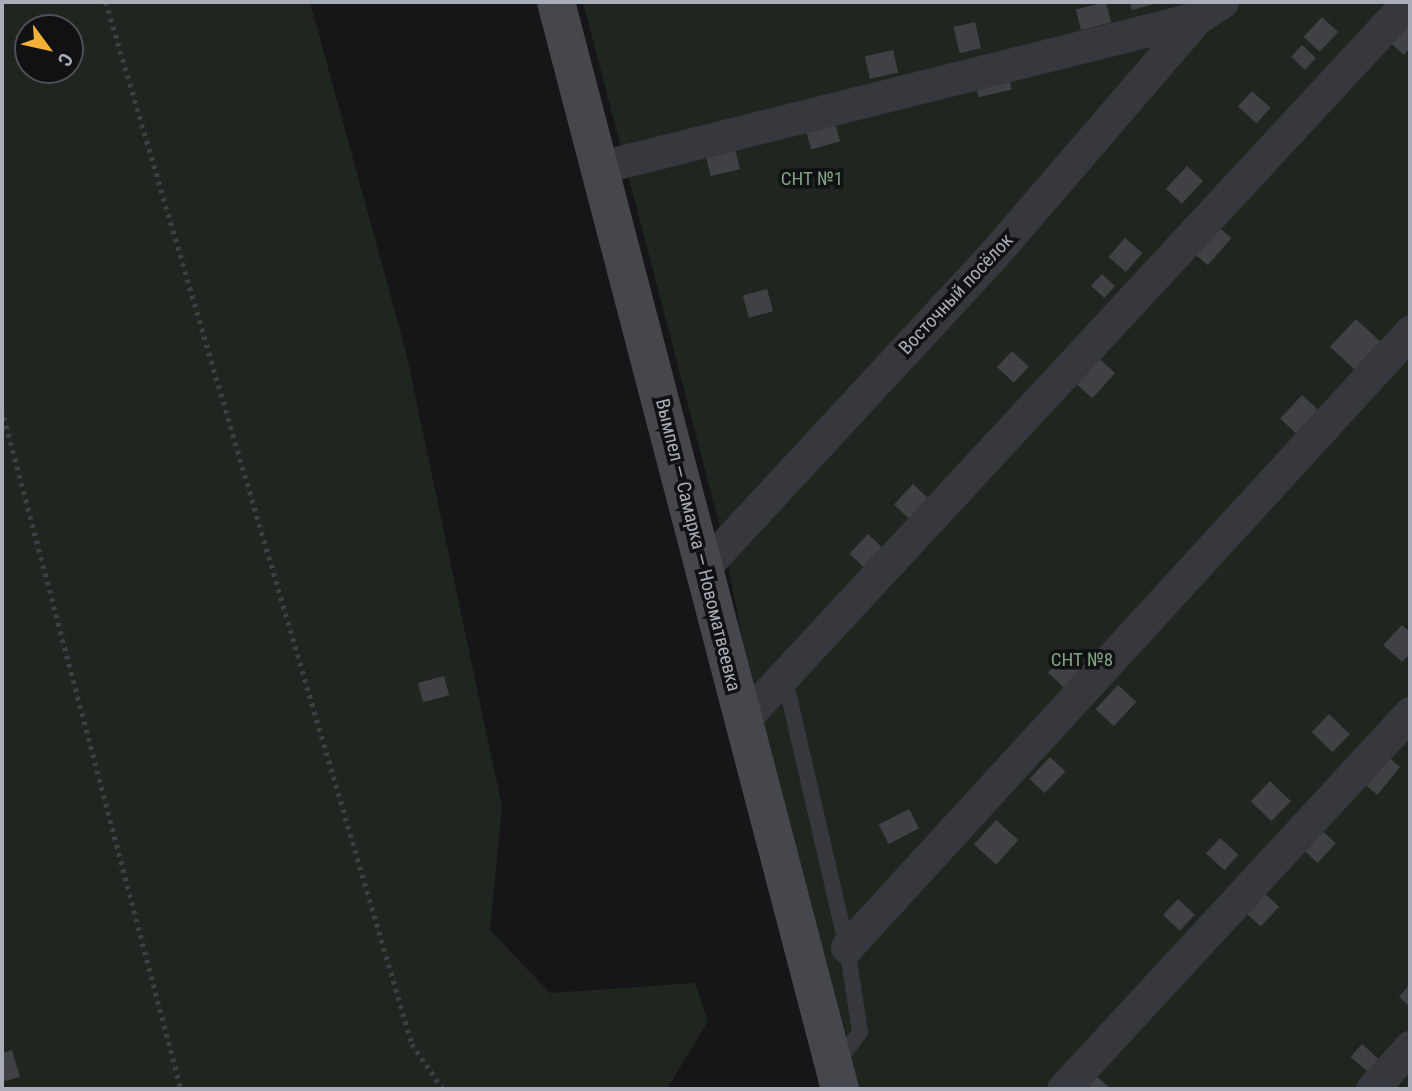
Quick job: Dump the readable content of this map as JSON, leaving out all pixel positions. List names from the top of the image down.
{
  "streets": {
    "main road": ["Вымпел — Самарка — Новоматвеевка"],
    "street": ["Восточный посёлок"]
  },
  "crossings": [
    ["Восточный посёлок", "Вымпел — Самарка — Новоматвеевка"]
  ],
  "parks": ["СНТ №1", "СНТ №8"],
  "north": "bottom right"
}
